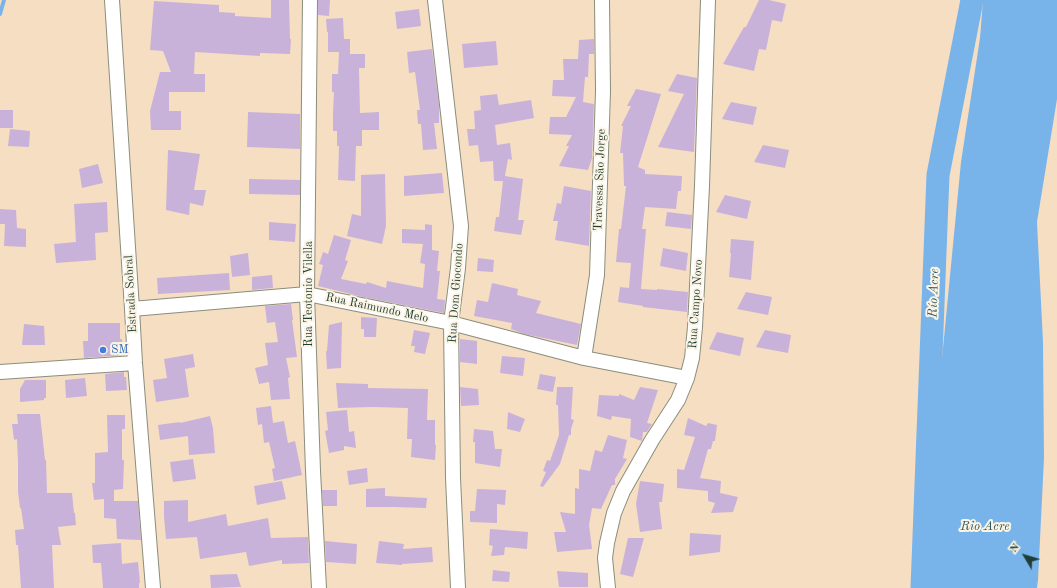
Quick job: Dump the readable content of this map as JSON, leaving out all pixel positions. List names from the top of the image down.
{
  "streets": {
    "street": [
      "Travessa São Jorge",
      "Rua Dom Giocondo",
      "Estrada Sobral",
      "Rua Teotonio Vilella",
      "Rua Campo Novo",
      "Rua Raimundo Melo"
    ]
  },
  "crossings": [
    ["Travessa São Jorge", "Rua Raimundo Melo"],
    ["Rua Dom Giocondo", "Rua Raimundo Melo"],
    ["Estrada Sobral", "Rua Raimundo Melo"],
    ["Rua Teotonio Vilella", "Rua Raimundo Melo"],
    ["Rua Campo Novo", "Rua Raimundo Melo"]
  ],
  "water": ["Río Acre", "Rio Acre"],
  "places": ["SM"],
  "north": "top left"
}
